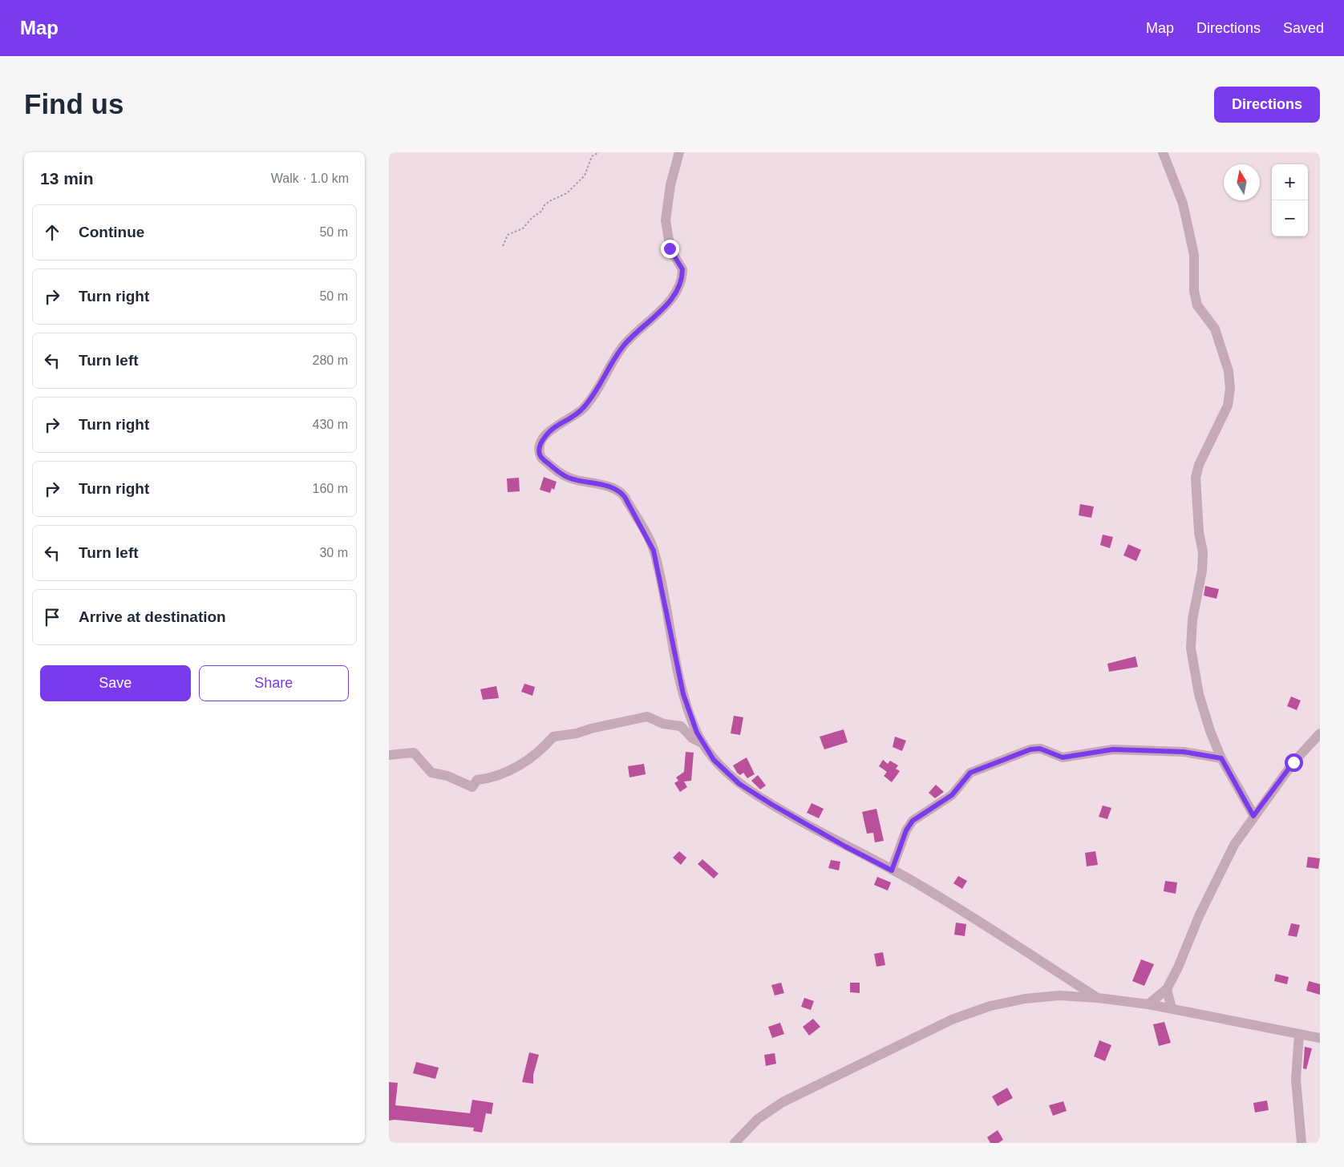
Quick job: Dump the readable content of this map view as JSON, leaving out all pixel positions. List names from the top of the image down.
{
  "north": "top",
  "page": {
    "header": "Map",
    "nav": ["Map", "Directions", "Saved"],
    "buttons": [
      "Directions",
      ["Save", "Share"]
    ],
    "title": "Find us",
    "heading": ["13 min", "Walk · 1.0 km"],
    "map_buttons": ["+", "−"],
    "list": [
      ["Continue", "50 m"],
      ["Turn right", "50 m"],
      ["Turn left", "280 m"],
      ["Turn right", "430 m"],
      ["Turn right", "160 m"],
      ["Turn left", "30 m"],
      "Arrive at destination"
    ]
  }
}
